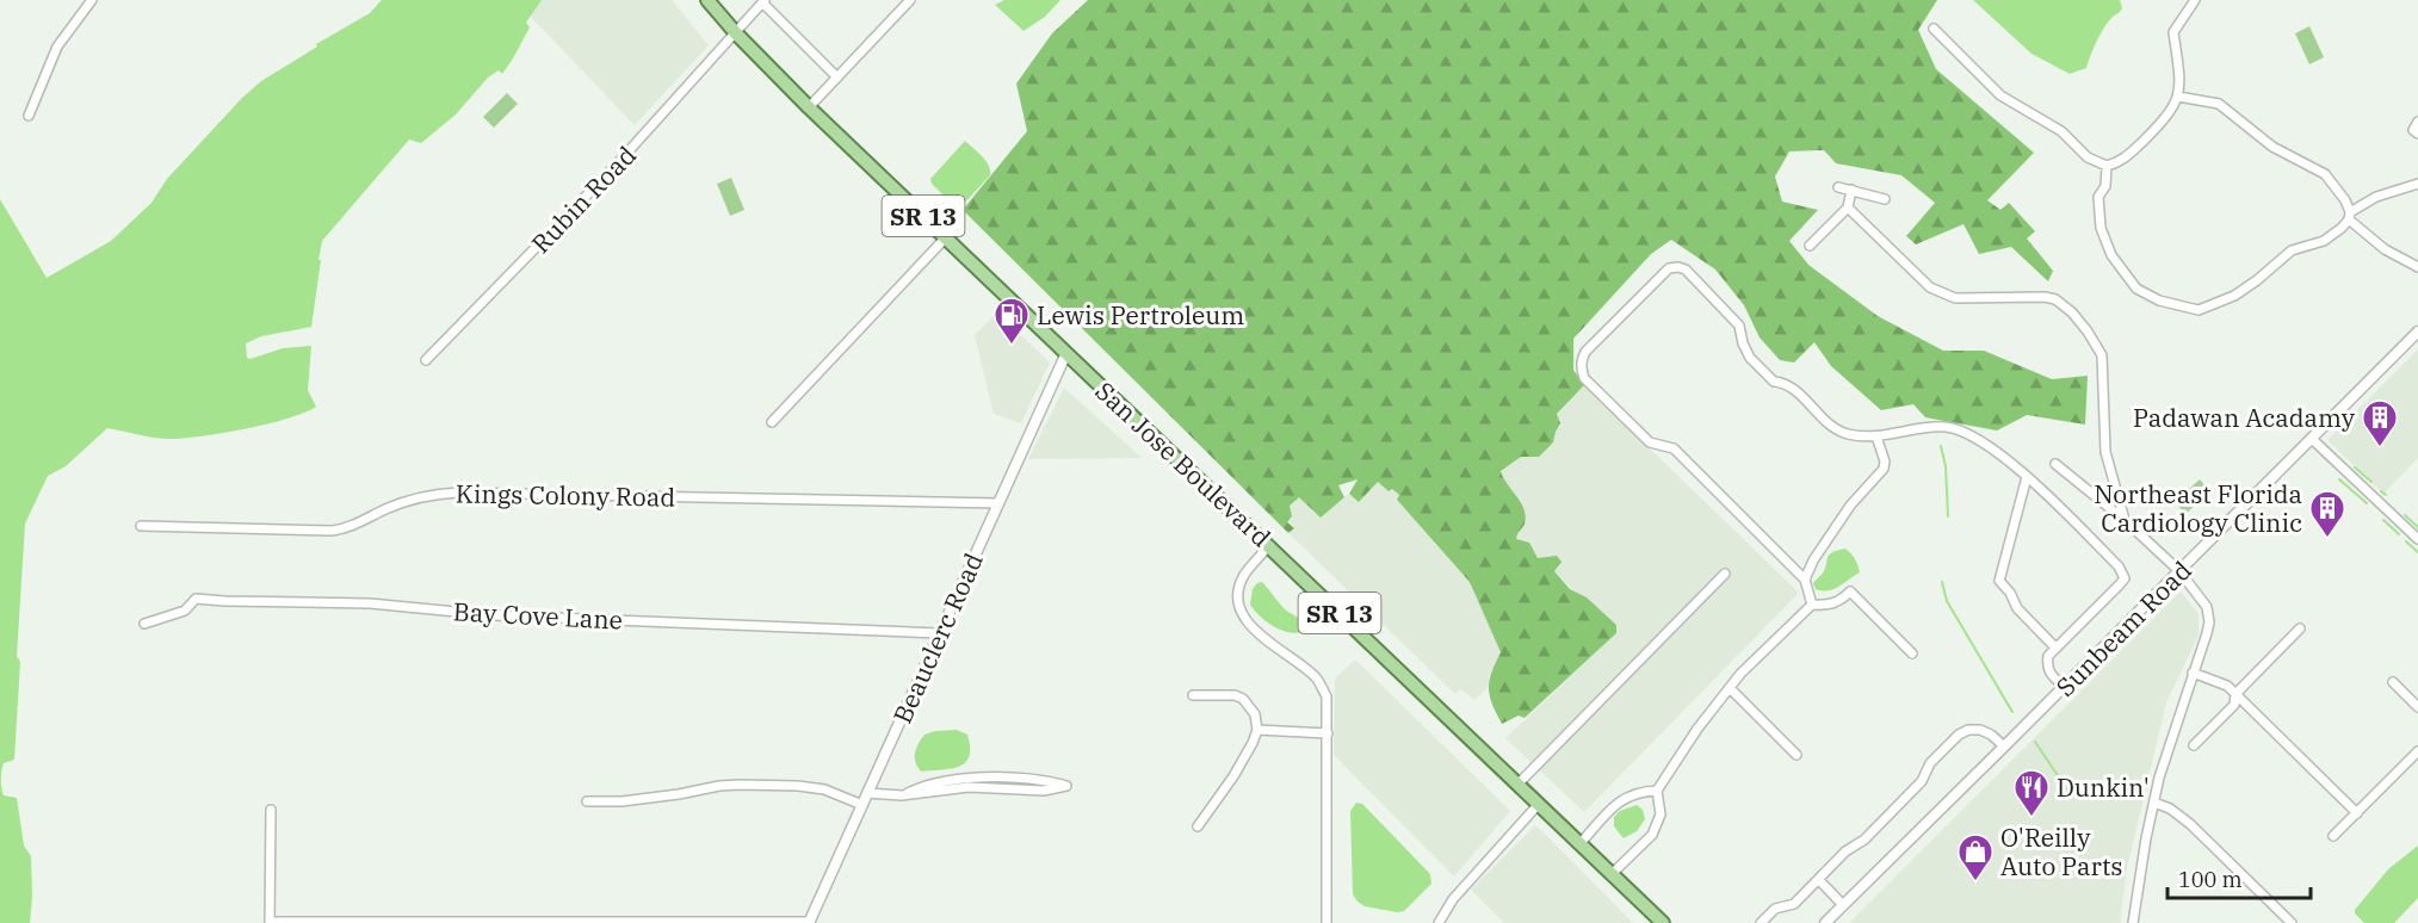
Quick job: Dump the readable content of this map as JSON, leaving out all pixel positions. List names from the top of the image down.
{
  "streets": {
    "main road": ["SR 13", "San Jose Boulevard"],
    "street": [
      "Rubin Road",
      "Kings Colony Road",
      "Bay Cove Lane",
      "Sunbeam Road",
      "Beauclerc Road"
    ]
  },
  "crossings": [
    ["Rubin Road", "San Jose Boulevard"],
    ["San Jose Boulevard", "Beauclerc Road"],
    ["Kings Colony Road", "Beauclerc Road"],
    ["Bay Cove Lane", "Beauclerc Road"]
  ],
  "places": {
    "fuel station": ["Lewis Pertroleum"],
    "building": ["Padawan Acadamy", "Northeast Florida Cardiology Clinic"],
    "restaurant": ["Dunkin'"],
    "shop": ["O'Reilly Auto Parts"]
  },
  "scale_bar": "100 m"
}
